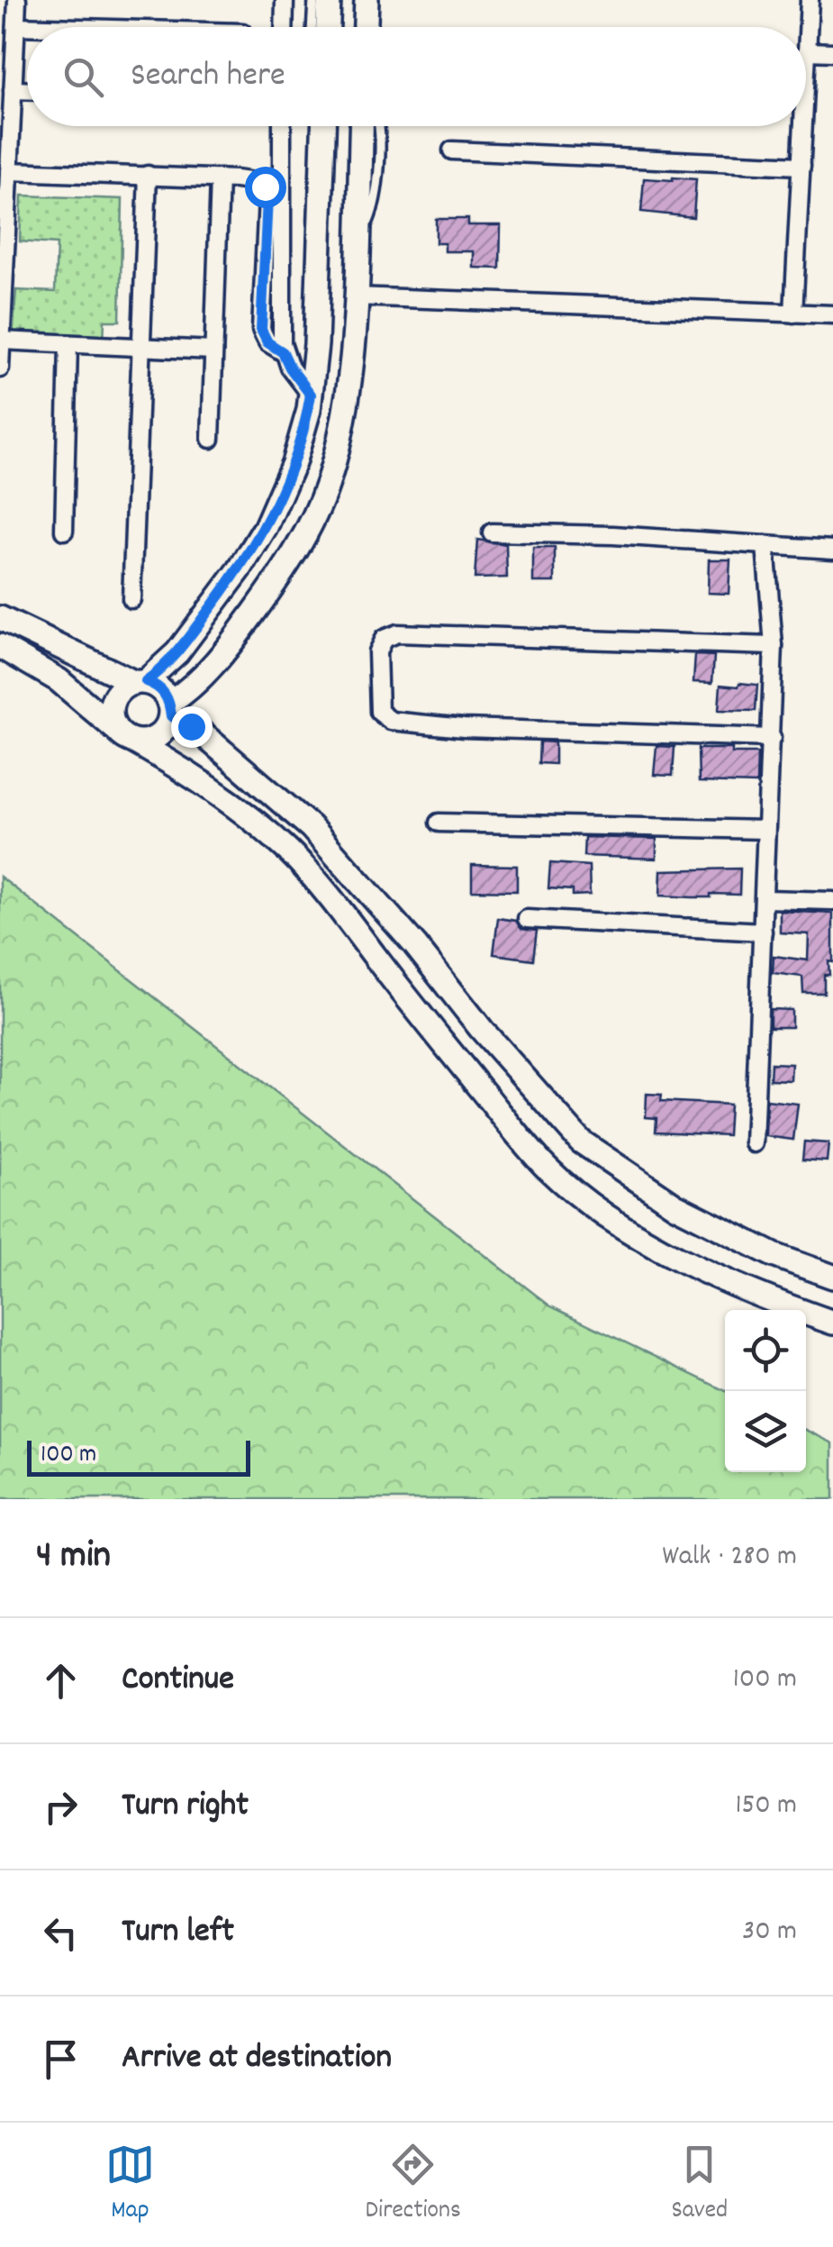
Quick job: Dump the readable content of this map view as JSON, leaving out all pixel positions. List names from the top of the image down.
{
  "scale_bar": "100 m",
  "page": {
    "search": "Search here",
    "scale": "100 m",
    "heading": ["4 min", "Walk · 280 m"],
    "list": [
      ["Continue", "100 m"],
      ["Turn right", "150 m"],
      ["Turn left", "30 m"],
      "Arrive at destination"
    ],
    "nav": ["Map", "Directions", "Saved"]
  }
}
